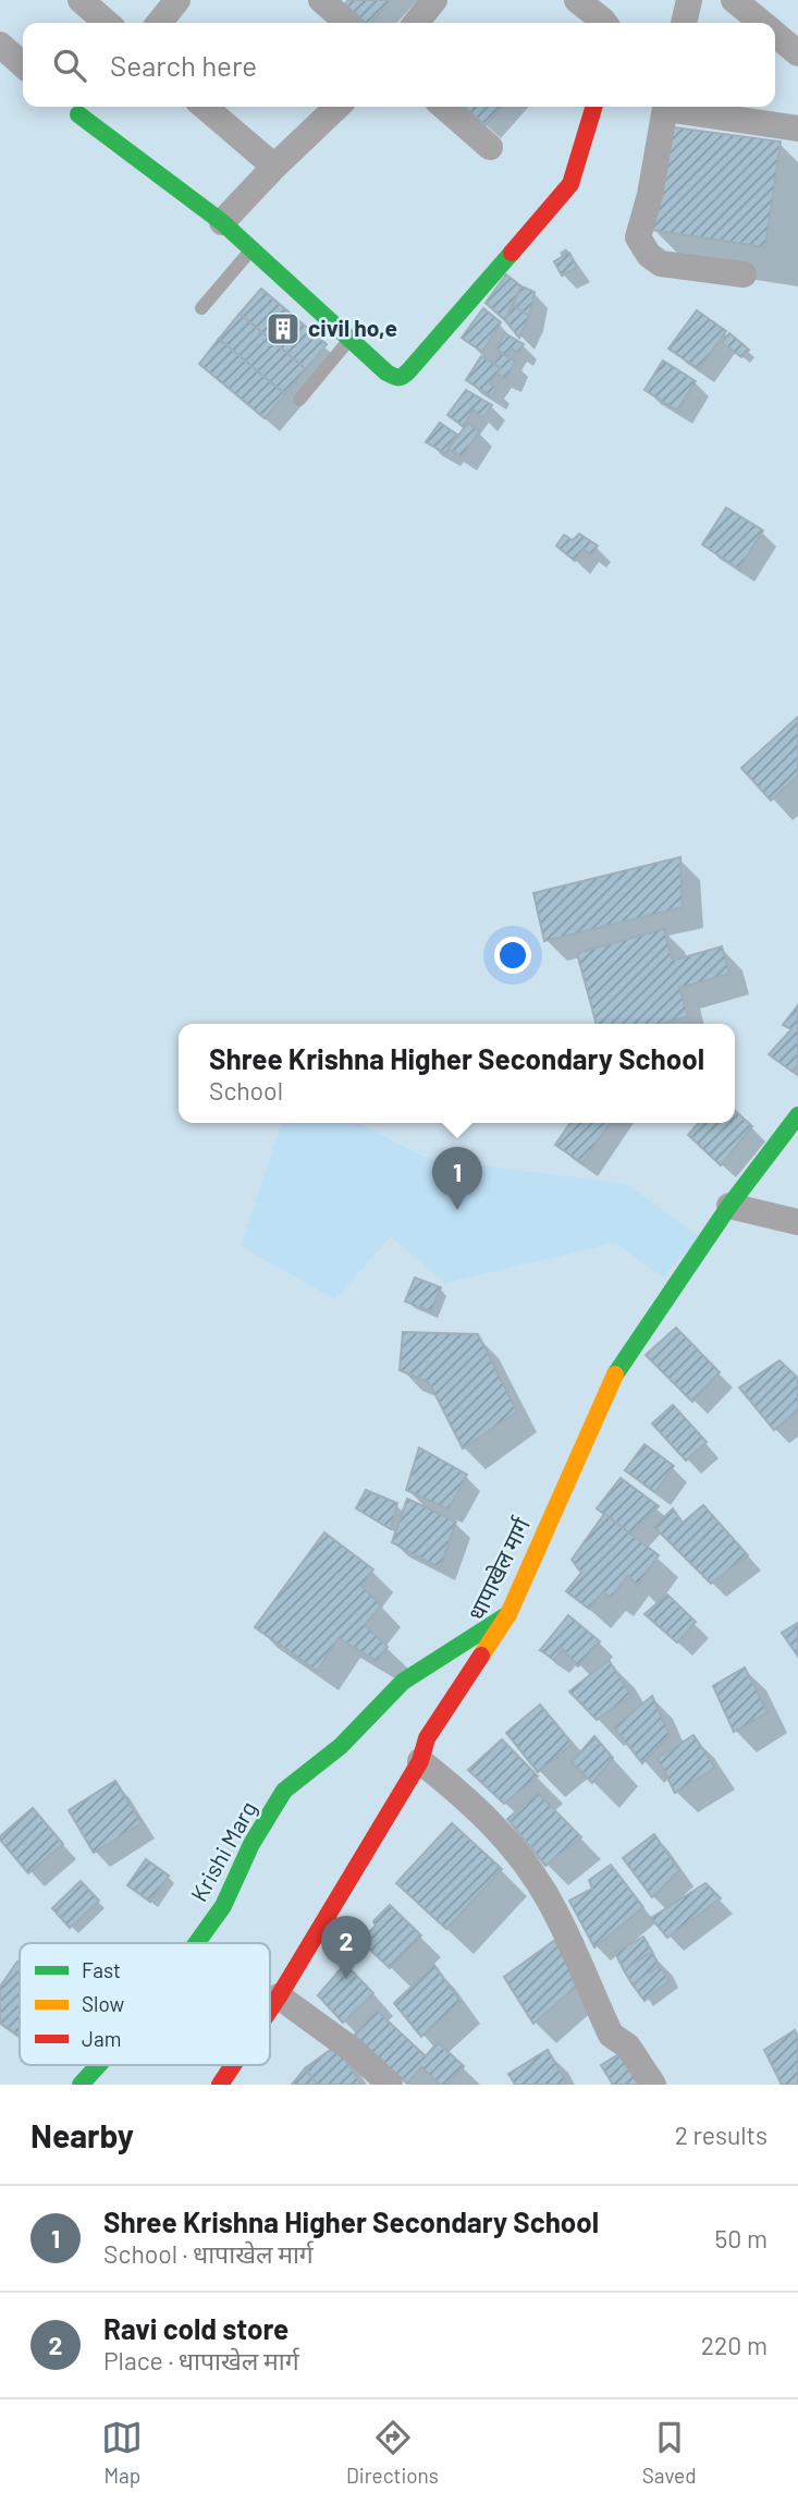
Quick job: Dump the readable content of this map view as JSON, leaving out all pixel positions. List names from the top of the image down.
{
  "streets": {
    "street": ["धापाखेल मार्ग", "Krishi Marg"]
  },
  "crossings": [
    ["धापाखेल मार्ग", "Krishi Marg"]
  ],
  "places": {
    "building": ["civil ho,e"]
  },
  "legend": ["Fast", "Slow", "Jam"],
  "page": {
    "search": "Search here",
    "popup": ["Shree Krishna Higher Secondary School", "School"],
    "pins": ["1", "2"],
    "heading": ["Nearby", "2 results"],
    "list": [
      {
        "mark": "1",
        "name": "Shree Krishna Higher Secondary School",
        "note": "School · धापाखेल मार्ग",
        "value": "50 m"
      },
      {
        "mark": "2",
        "name": "Ravi cold store",
        "note": "Place · धापाखेल मार्ग",
        "value": "220 m"
      }
    ],
    "nav": ["Map", "Directions", "Saved"]
  }
}
